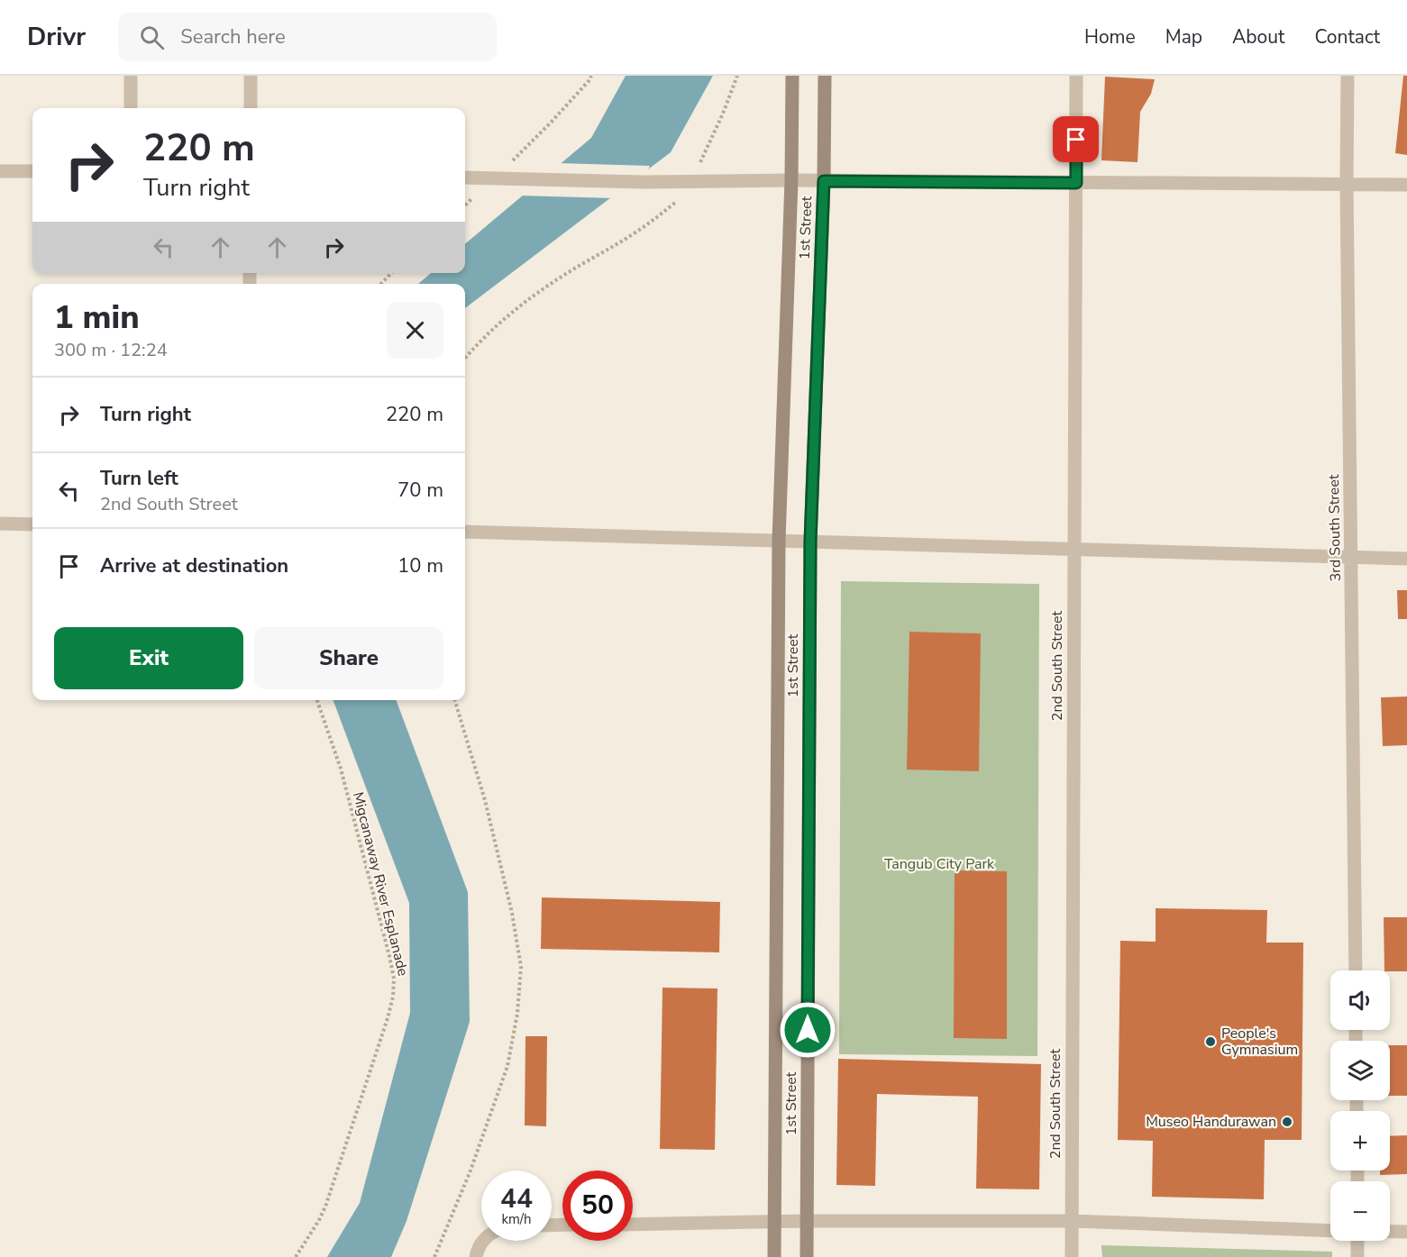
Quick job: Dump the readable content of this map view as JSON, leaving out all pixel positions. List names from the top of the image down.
{
  "streets": {
    "main road": ["1st Street"],
    "street": ["3rd South Street", "2nd South Street"],
    "path": ["Migcanaway River Esplanade"]
  },
  "parks": ["Tangub City Park"],
  "places": ["People's Gymnasium", "Museo Handurawan"],
  "page": {
    "header": "Drivr",
    "search": "Search here",
    "nav": [
      "Home",
      "Map",
      "About",
      "Contact"
    ],
    "turn": ["220 m", "Turn right"],
    "heading": ["1 min", "300 m · 12:24"],
    "list": [
      {
        "name": "Turn right",
        "value": "220 m"
      },
      {
        "name": "Turn left",
        "note": "2nd South Street",
        "value": "70 m"
      },
      {
        "name": "Arrive at destination",
        "value": "10 m"
      }
    ],
    "buttons": ["Exit", "Share"],
    "map_buttons": ["+", "−"],
    "speed": "44 km/h",
    "limit": "50"
  }
}
